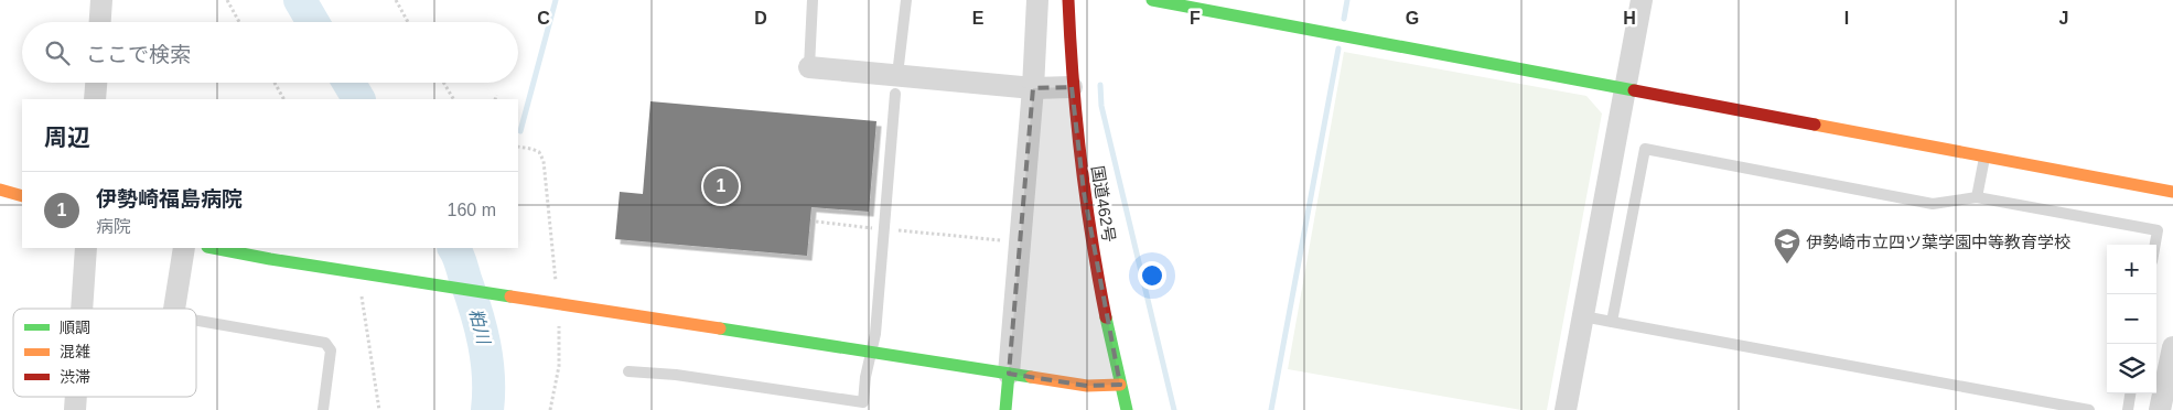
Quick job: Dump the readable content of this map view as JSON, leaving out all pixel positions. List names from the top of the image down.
{
  "streets": {
    "main road": ["国道462号"]
  },
  "water": ["粕川"],
  "places": {
    "school or university": ["伊勢崎市立四ツ葉学園中等教育学校"]
  },
  "legend": ["順調", "混雑", "渋滞"],
  "page": {
    "search": "ここで検索",
    "heading": "周辺",
    "pins": "1",
    "list": [
      {
        "mark": "1",
        "name": "伊勢崎福島病院",
        "note": "病院",
        "value": "160 m"
      }
    ],
    "map_buttons": ["+", "−"]
  },
  "grid": {
    "columns": [
      "C",
      "D",
      "E",
      "F",
      "G",
      "H",
      "I",
      "J"
    ]
  }
}
